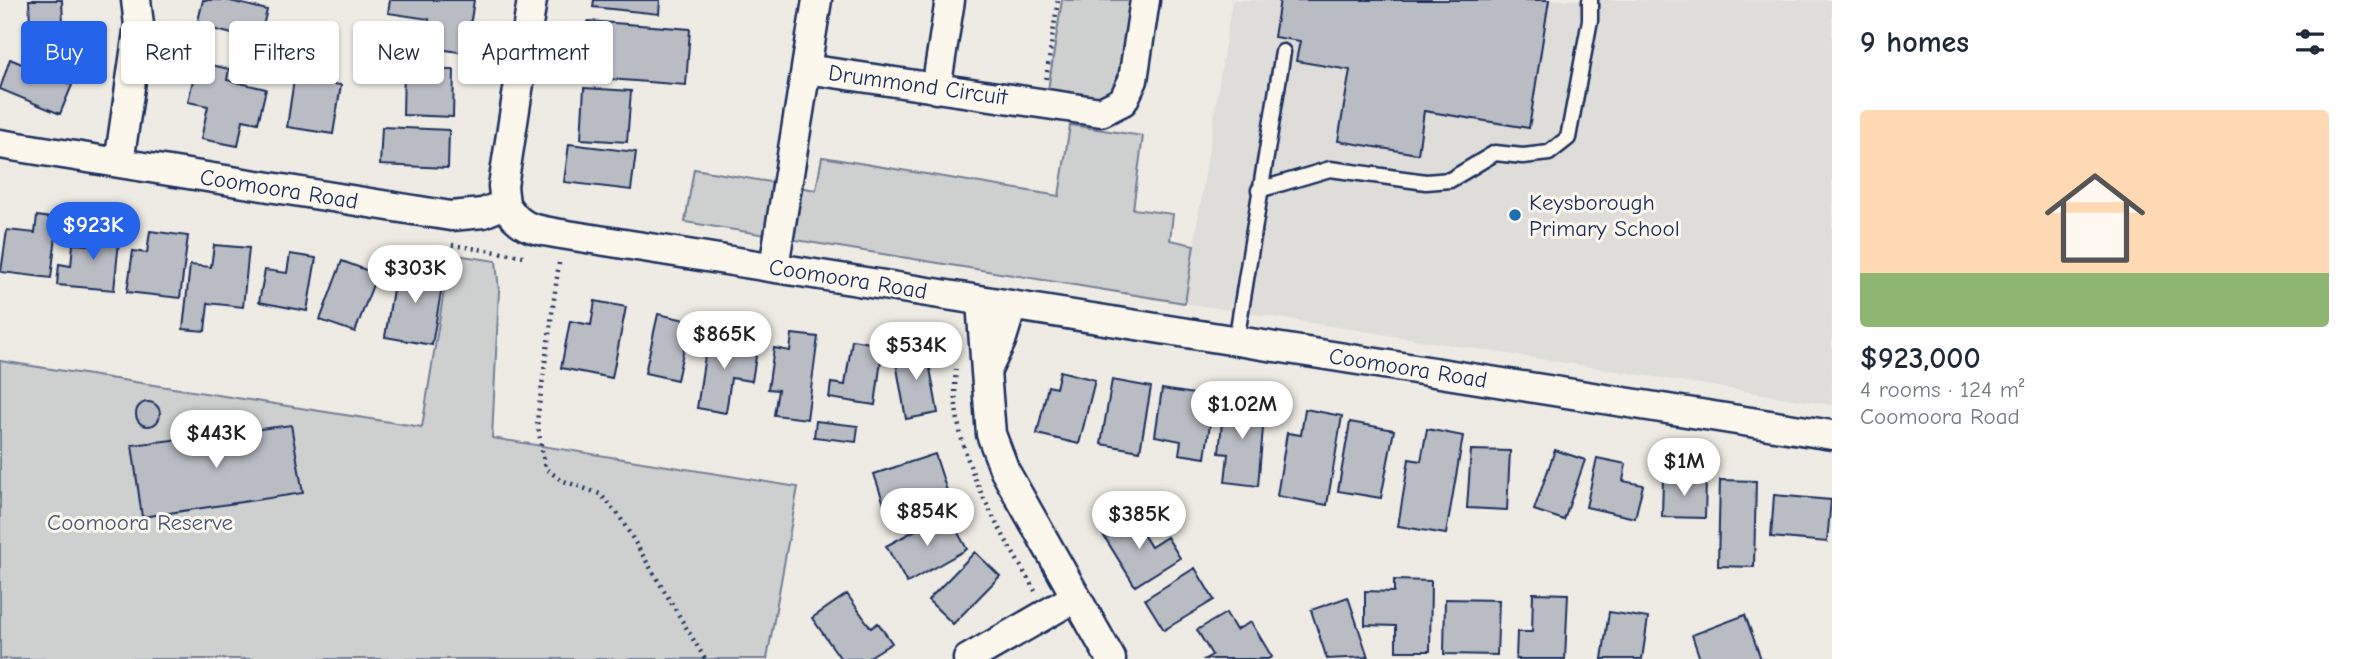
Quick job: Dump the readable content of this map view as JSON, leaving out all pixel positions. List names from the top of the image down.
{
  "streets": {
    "street": ["Drummond Circuit", "Coomoora Road"]
  },
  "crossings": [
    ["Drummond Circuit", "Coomoora Road"]
  ],
  "parks": ["Coomoora Reserve"],
  "places": ["Keysborough Primary School"],
  "page": {
    "heading": "9 homes",
    "chip": [
      "Buy",
      "Rent",
      "Filters",
      "New",
      "Apartment"
    ],
    "list": [
      {
        "name": "$923,000",
        "note": "4 rooms · 124 m² · Coomoora Road"
      }
    ],
    "price": [
      "$923K",
      "$303K",
      "$865K",
      "$534K",
      "$1.02M",
      "$443K",
      "$1M",
      "$854K",
      "$385K"
    ]
  }
}
